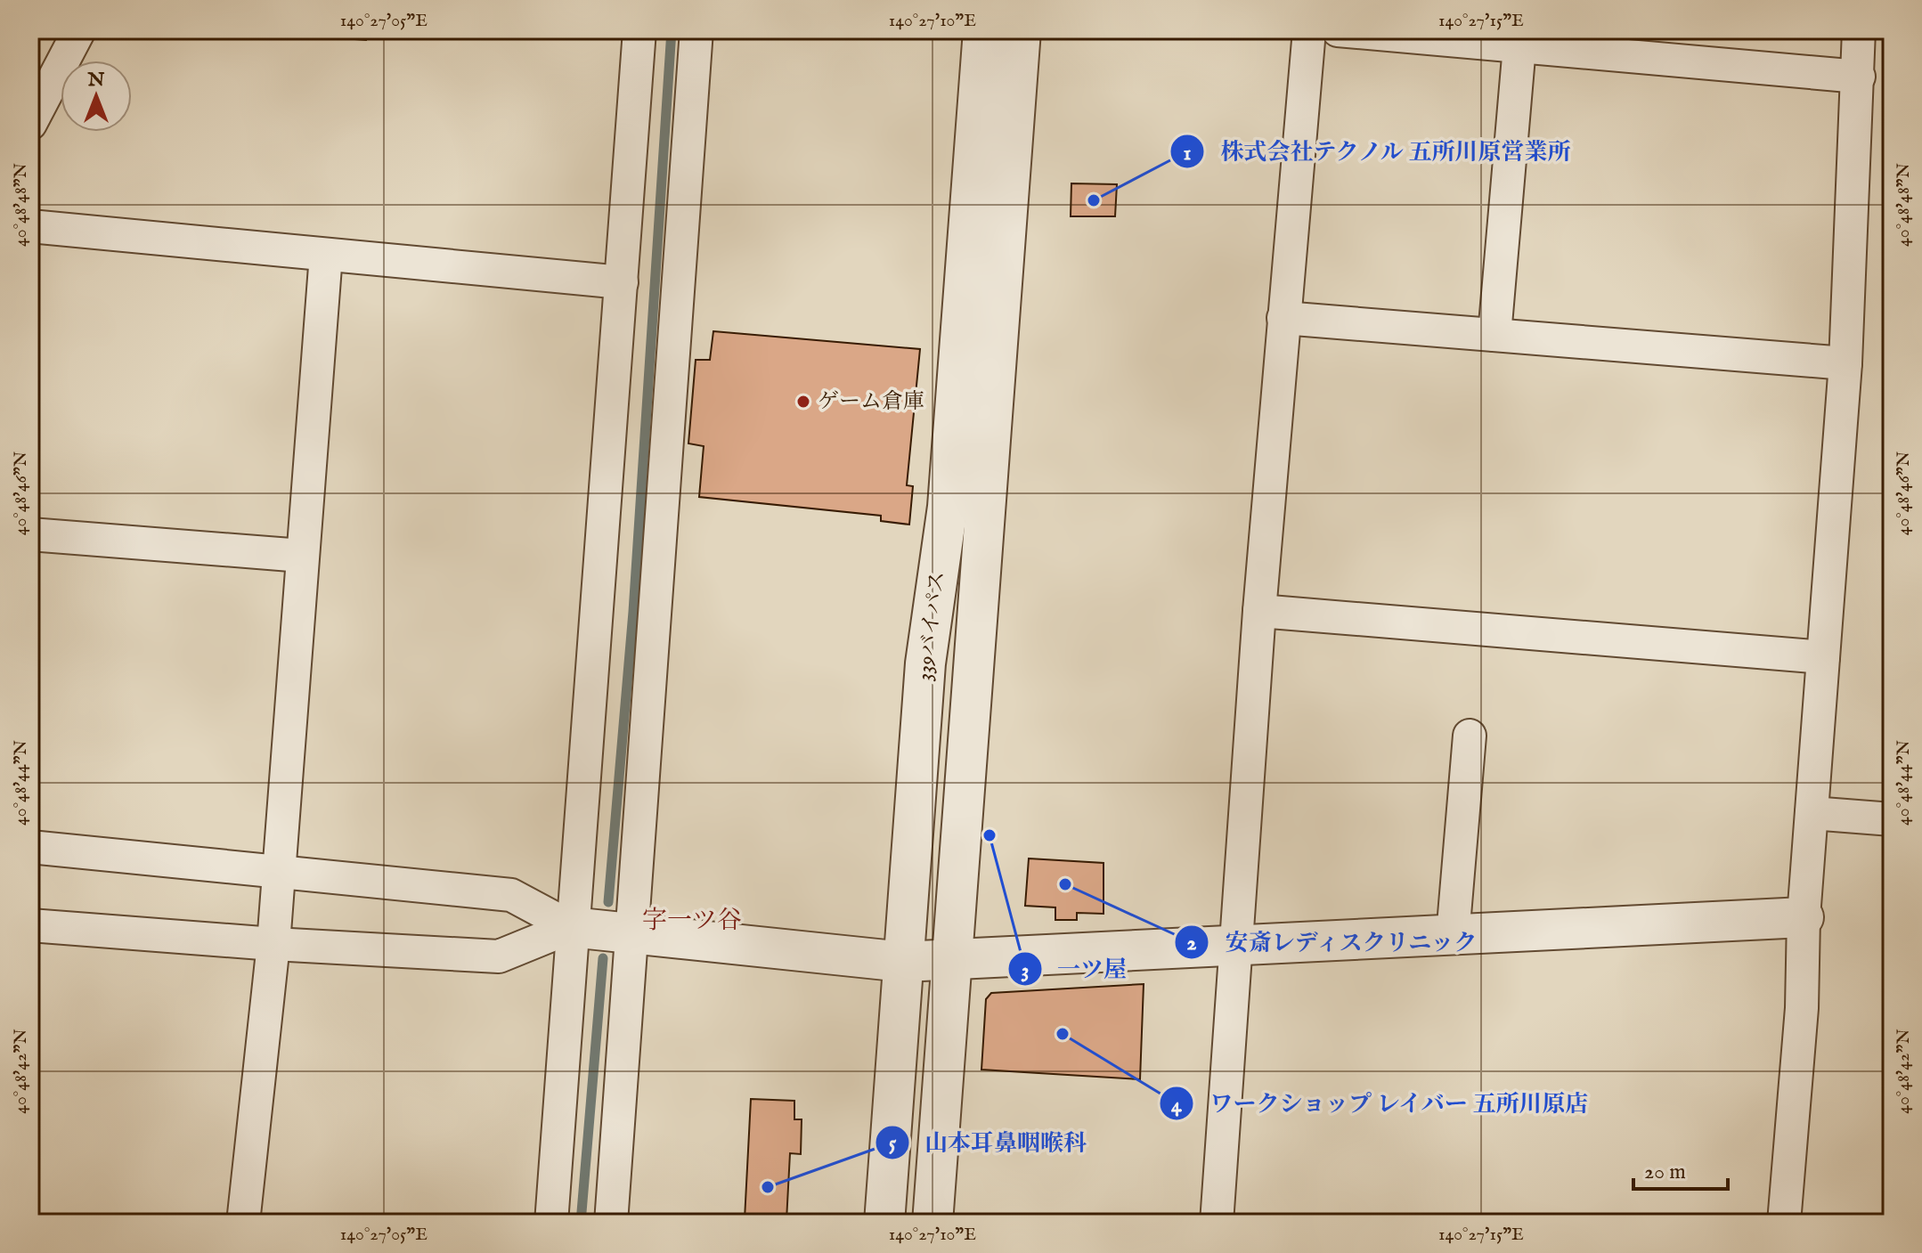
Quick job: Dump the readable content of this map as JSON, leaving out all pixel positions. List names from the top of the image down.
{
  "streets": {
    "street": ["339バイパス"]
  },
  "districts": ["字一ツ谷"],
  "places": [
    "株式会社テクノル 五所川原営業所",
    "ゲーム倉庫",
    "一ツ屋",
    "安斎レディスクリニック",
    "ワークショップ レイバー 五所川原店",
    "山本耳鼻咽喉科"
  ],
  "scale_bar": "20 m",
  "north": "top",
  "coordinates": [
    "140°27'05\"E",
    "140°27'10\"E",
    "140°27'15\"E",
    "40°48'48\"N",
    "40°48'46\"N",
    "40°48'44\"N",
    "40°48'42\"N"
  ]
}
